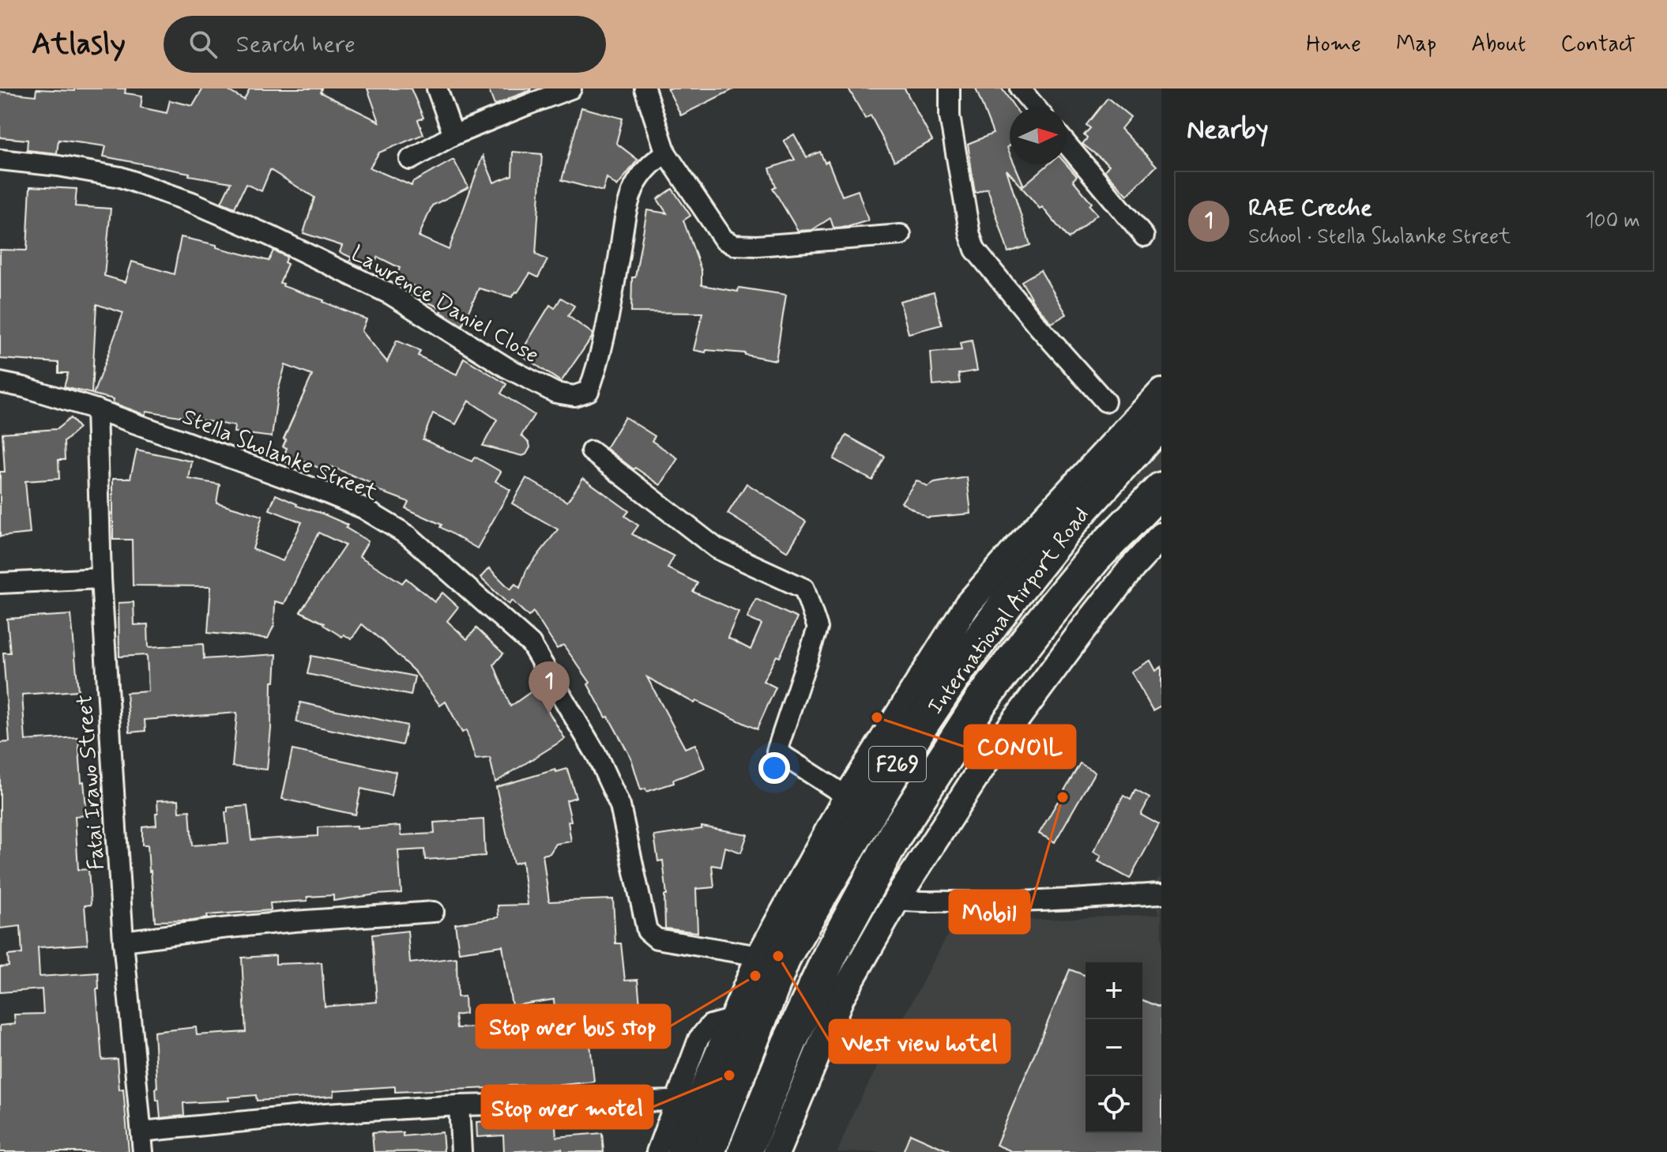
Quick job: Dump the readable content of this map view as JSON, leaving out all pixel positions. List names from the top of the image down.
{
  "streets": {
    "highway": ["International Airport Road", "F269"],
    "street": ["Lawrence Daniel Close", "Stella Sholanke Street", "Fatai Irawo Street"]
  },
  "crossings": [
    ["Stella Sholanke Street", "International Airport Road"],
    ["Stella Sholanke Street", "Fatai Irawo Street"]
  ],
  "places": [
    "CONOIL",
    "Mobil",
    "West view hotel",
    "Stop over bus stop",
    "Stop over motel"
  ],
  "north": "right",
  "page": {
    "header": "Atlasly",
    "search": "Search here",
    "nav": [
      "Home",
      "Map",
      "About",
      "Contact"
    ],
    "heading": "Nearby",
    "list": [
      {
        "mark": "1",
        "name": "RAE Creche",
        "note": "School · Stella Sholanke Street",
        "value": "100 m"
      }
    ],
    "pins": "1",
    "map_buttons": ["+", "−"]
  }
}
